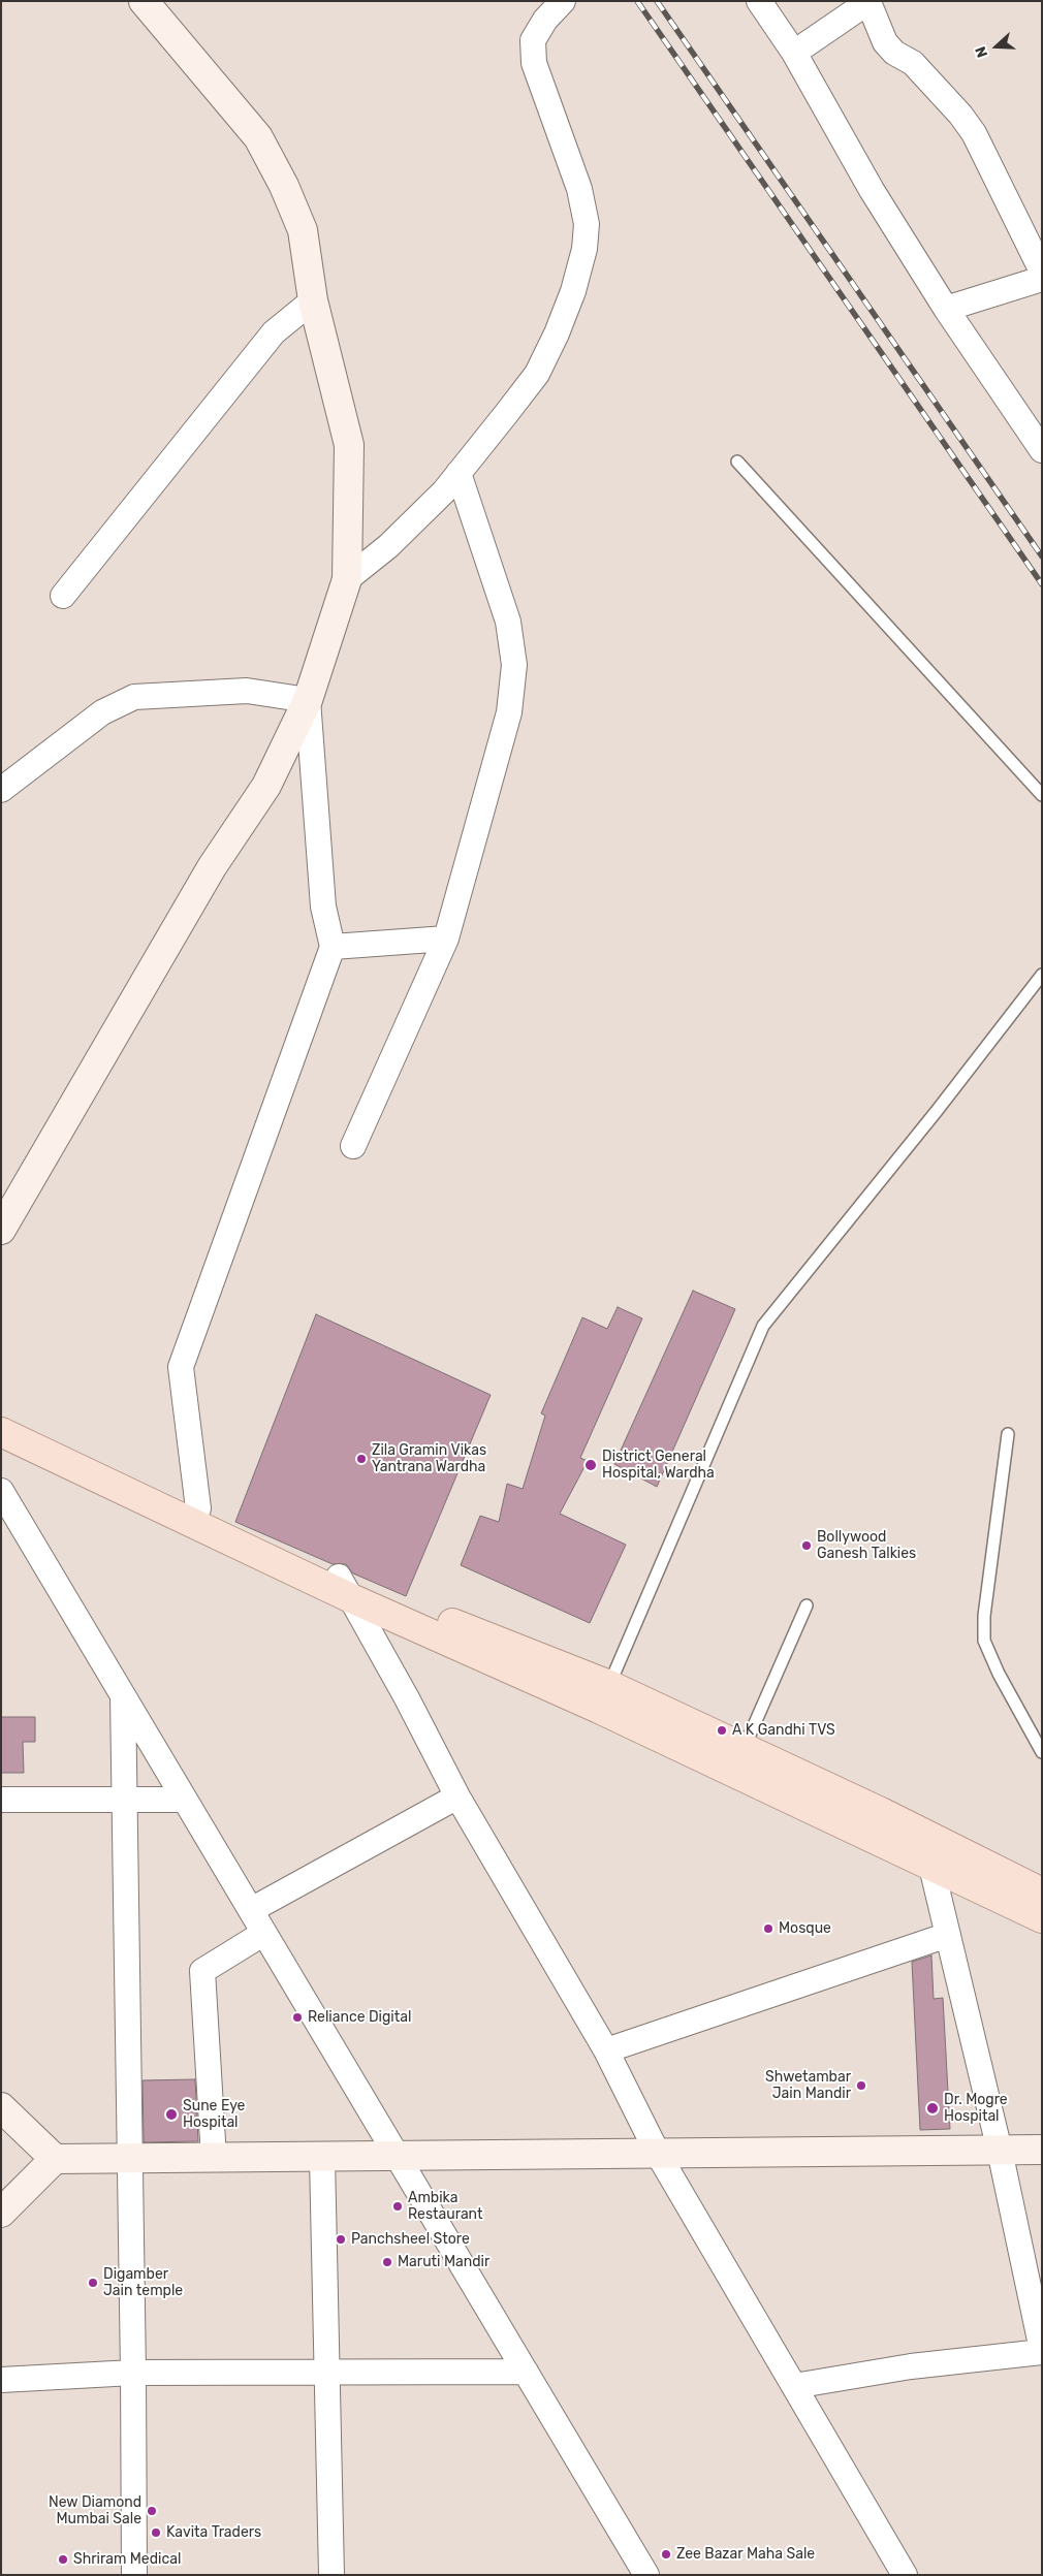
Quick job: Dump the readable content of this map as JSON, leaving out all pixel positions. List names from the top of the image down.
{
  "places": [
    "Zila Gramin Vikas Yantrana Wardha",
    "District General Hospital, Wardha",
    "Bollywood Ganesh Talkies",
    "A K Gandhi TVS",
    "Mosque",
    "Reliance Digital",
    "Shwetambar Jain Mandir",
    "Dr. Mogre Hospital",
    "Sune Eye Hospital",
    "Ambika Restaurant",
    "Panchsheel Store",
    "Maruti Mandir",
    "Digamber Jain temple",
    "New Diamond Mumbai Sale",
    "Kavita Traders",
    "Zee Bazar Maha Sale",
    "Shriram Medical"
  ],
  "north": "left"
}
